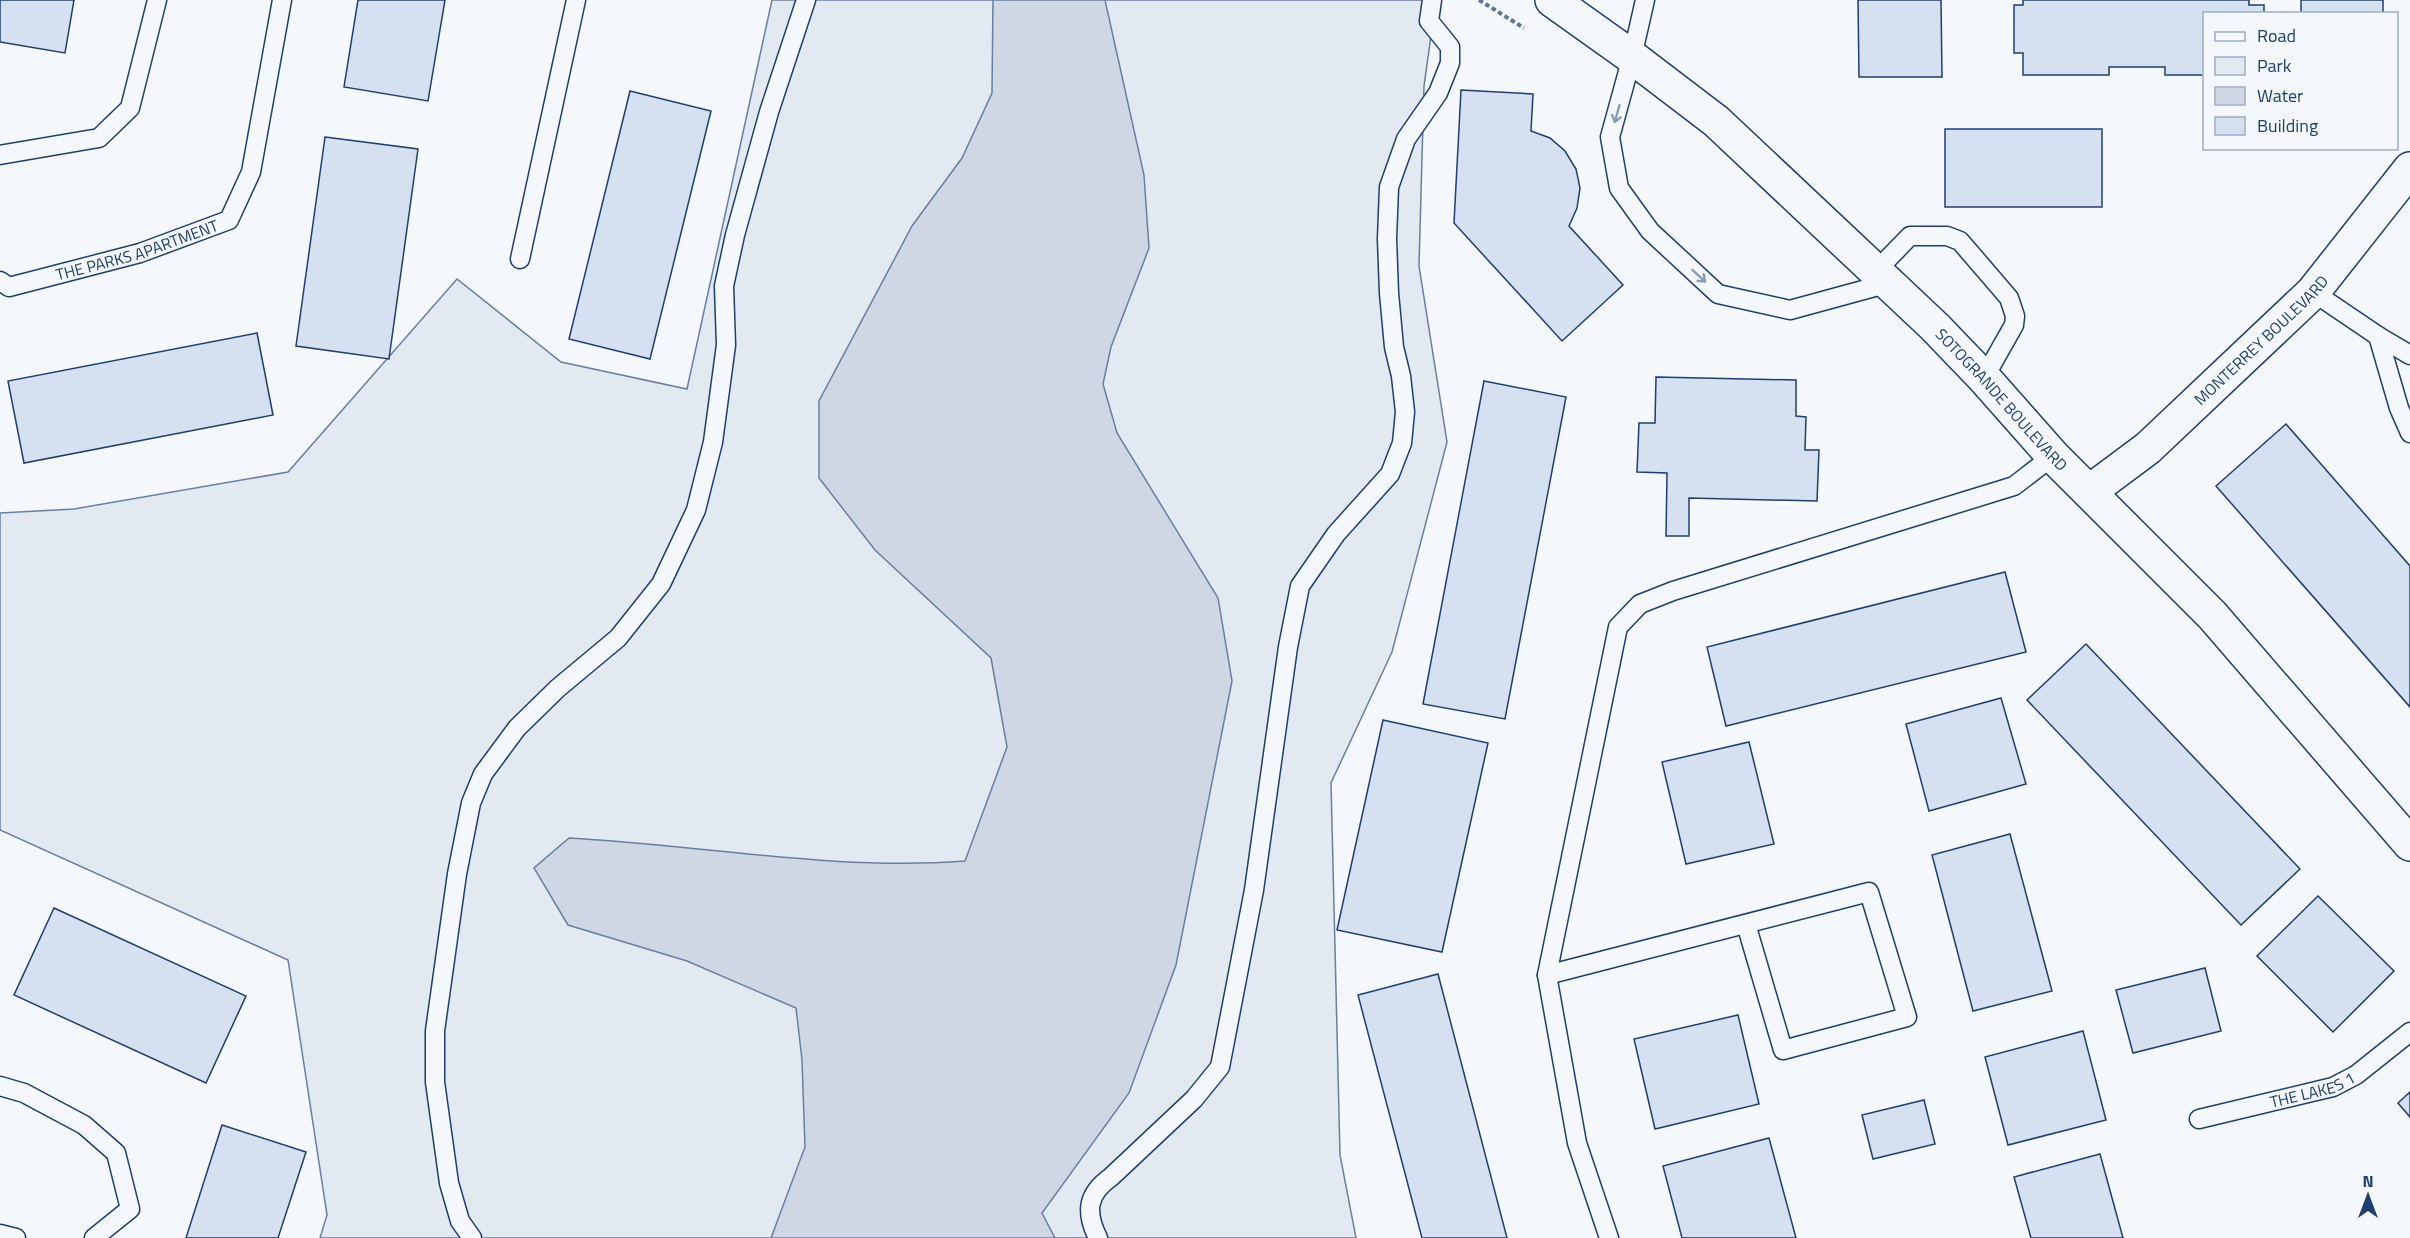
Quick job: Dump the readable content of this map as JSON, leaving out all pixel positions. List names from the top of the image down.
{
  "streets": {
    "street": ["MONTERREY BOULEVARD", "SOTOGRANDE BOULEVARD"],
    "lane": ["THE PARKS APARTMENT", "THE LAKES 1"]
  },
  "crossings": [
    ["MONTERREY BOULEVARD", "SOTOGRANDE BOULEVARD"]
  ],
  "legend": [
    "Road",
    "Park",
    "Water",
    "Building"
  ],
  "north": "top"
}
